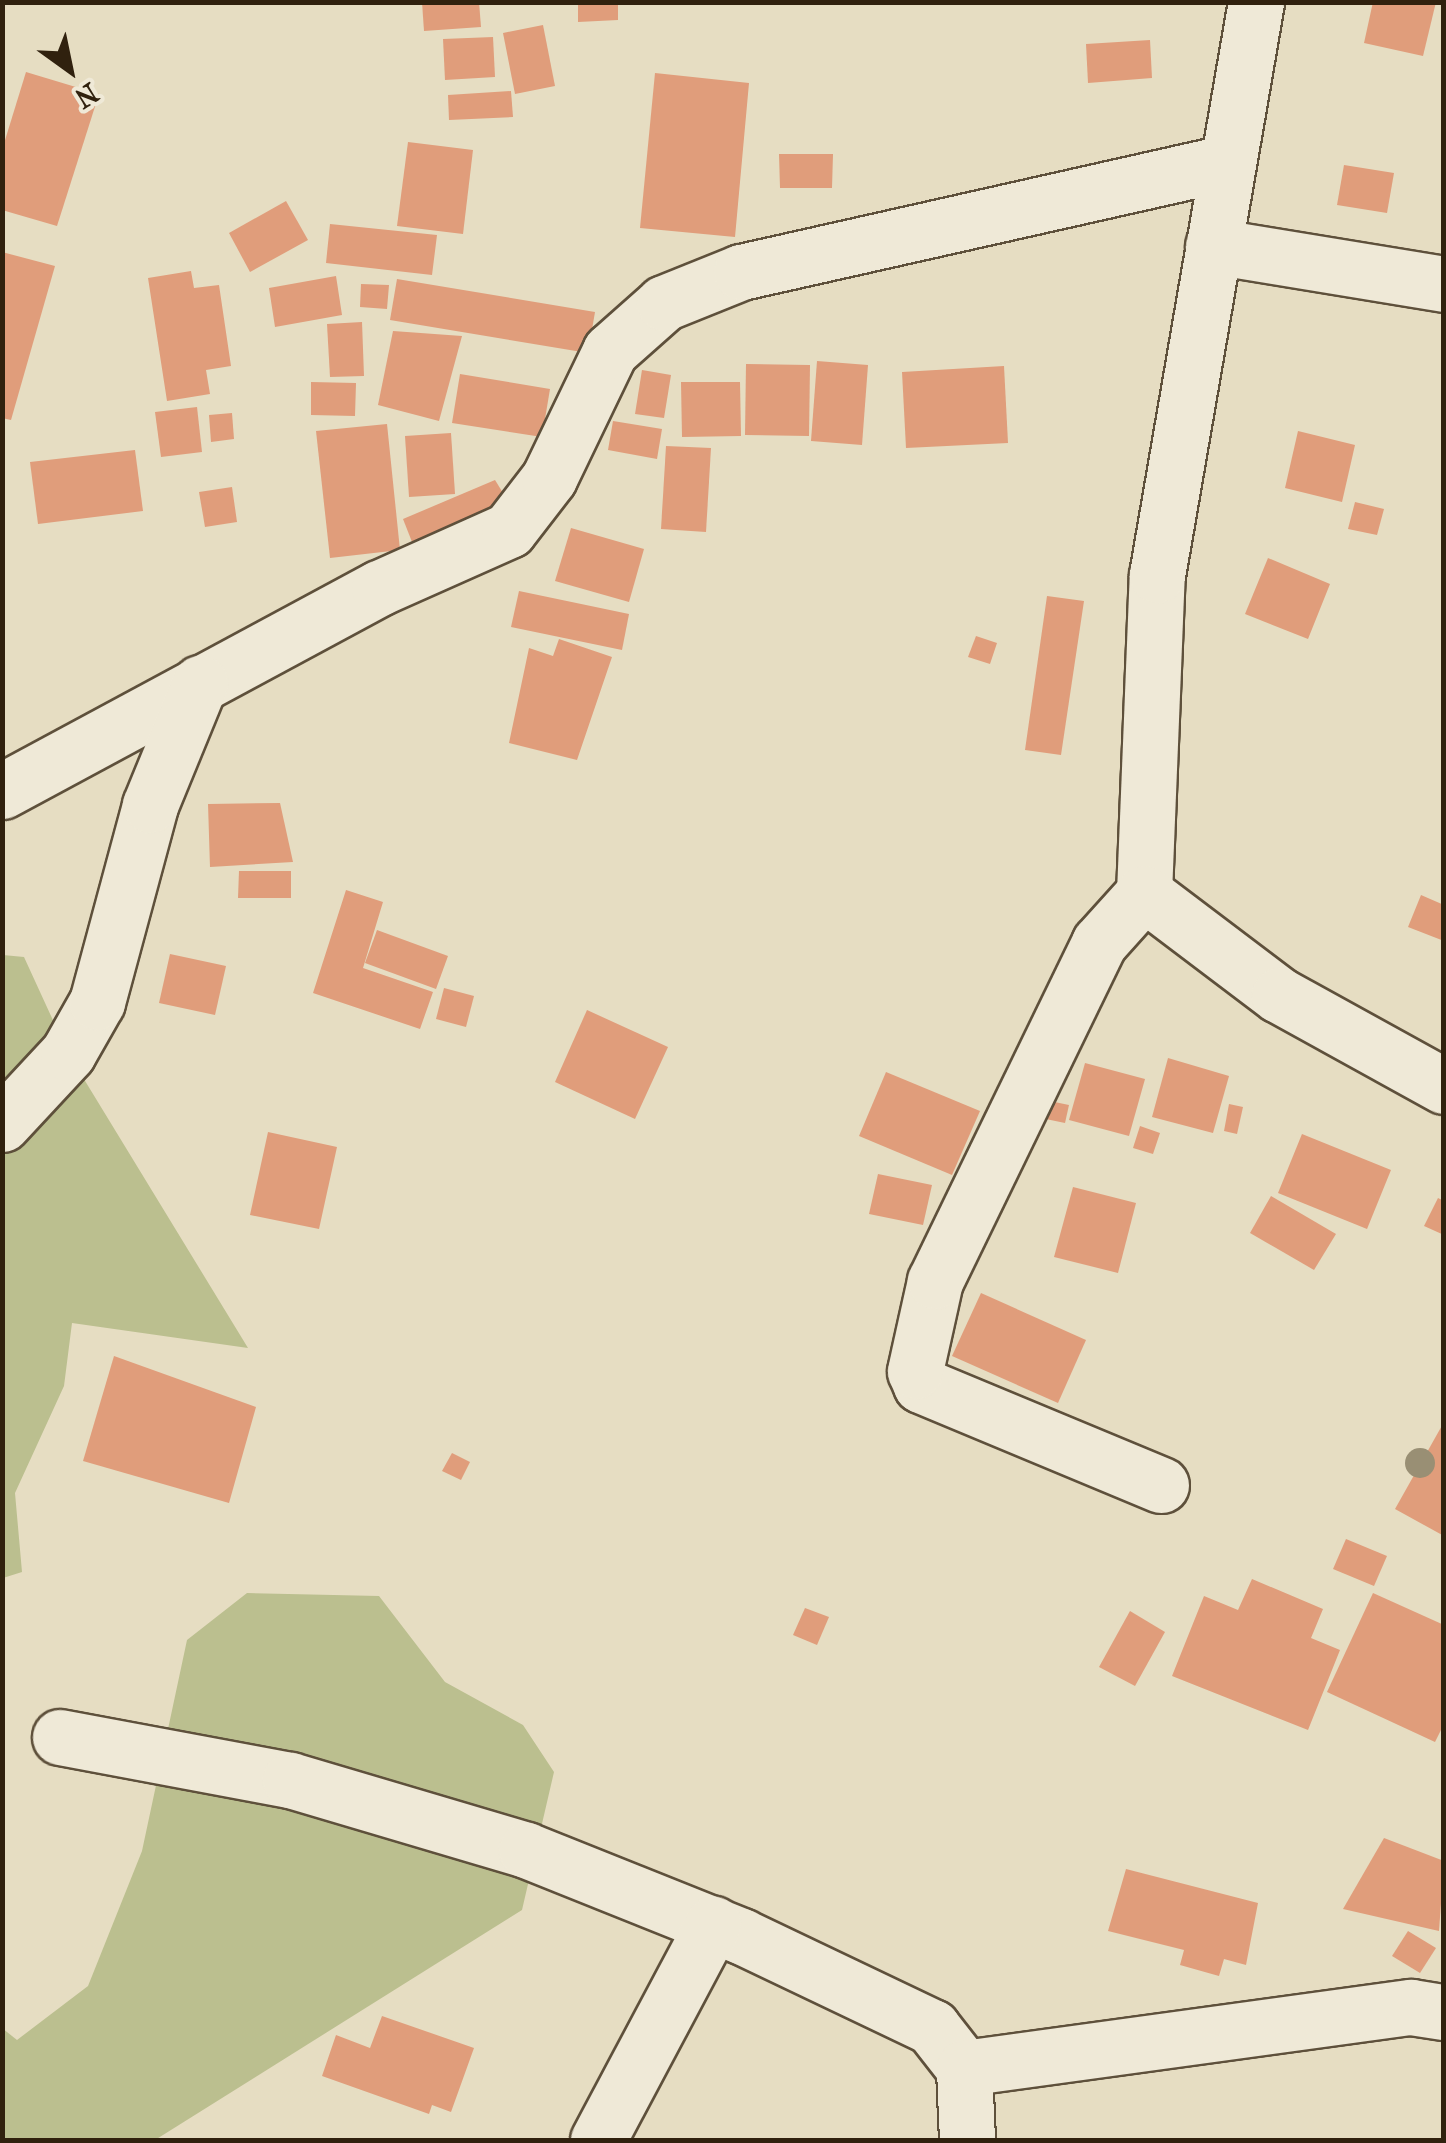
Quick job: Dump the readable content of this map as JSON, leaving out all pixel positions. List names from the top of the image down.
{
  "north": "bottom right"
}
